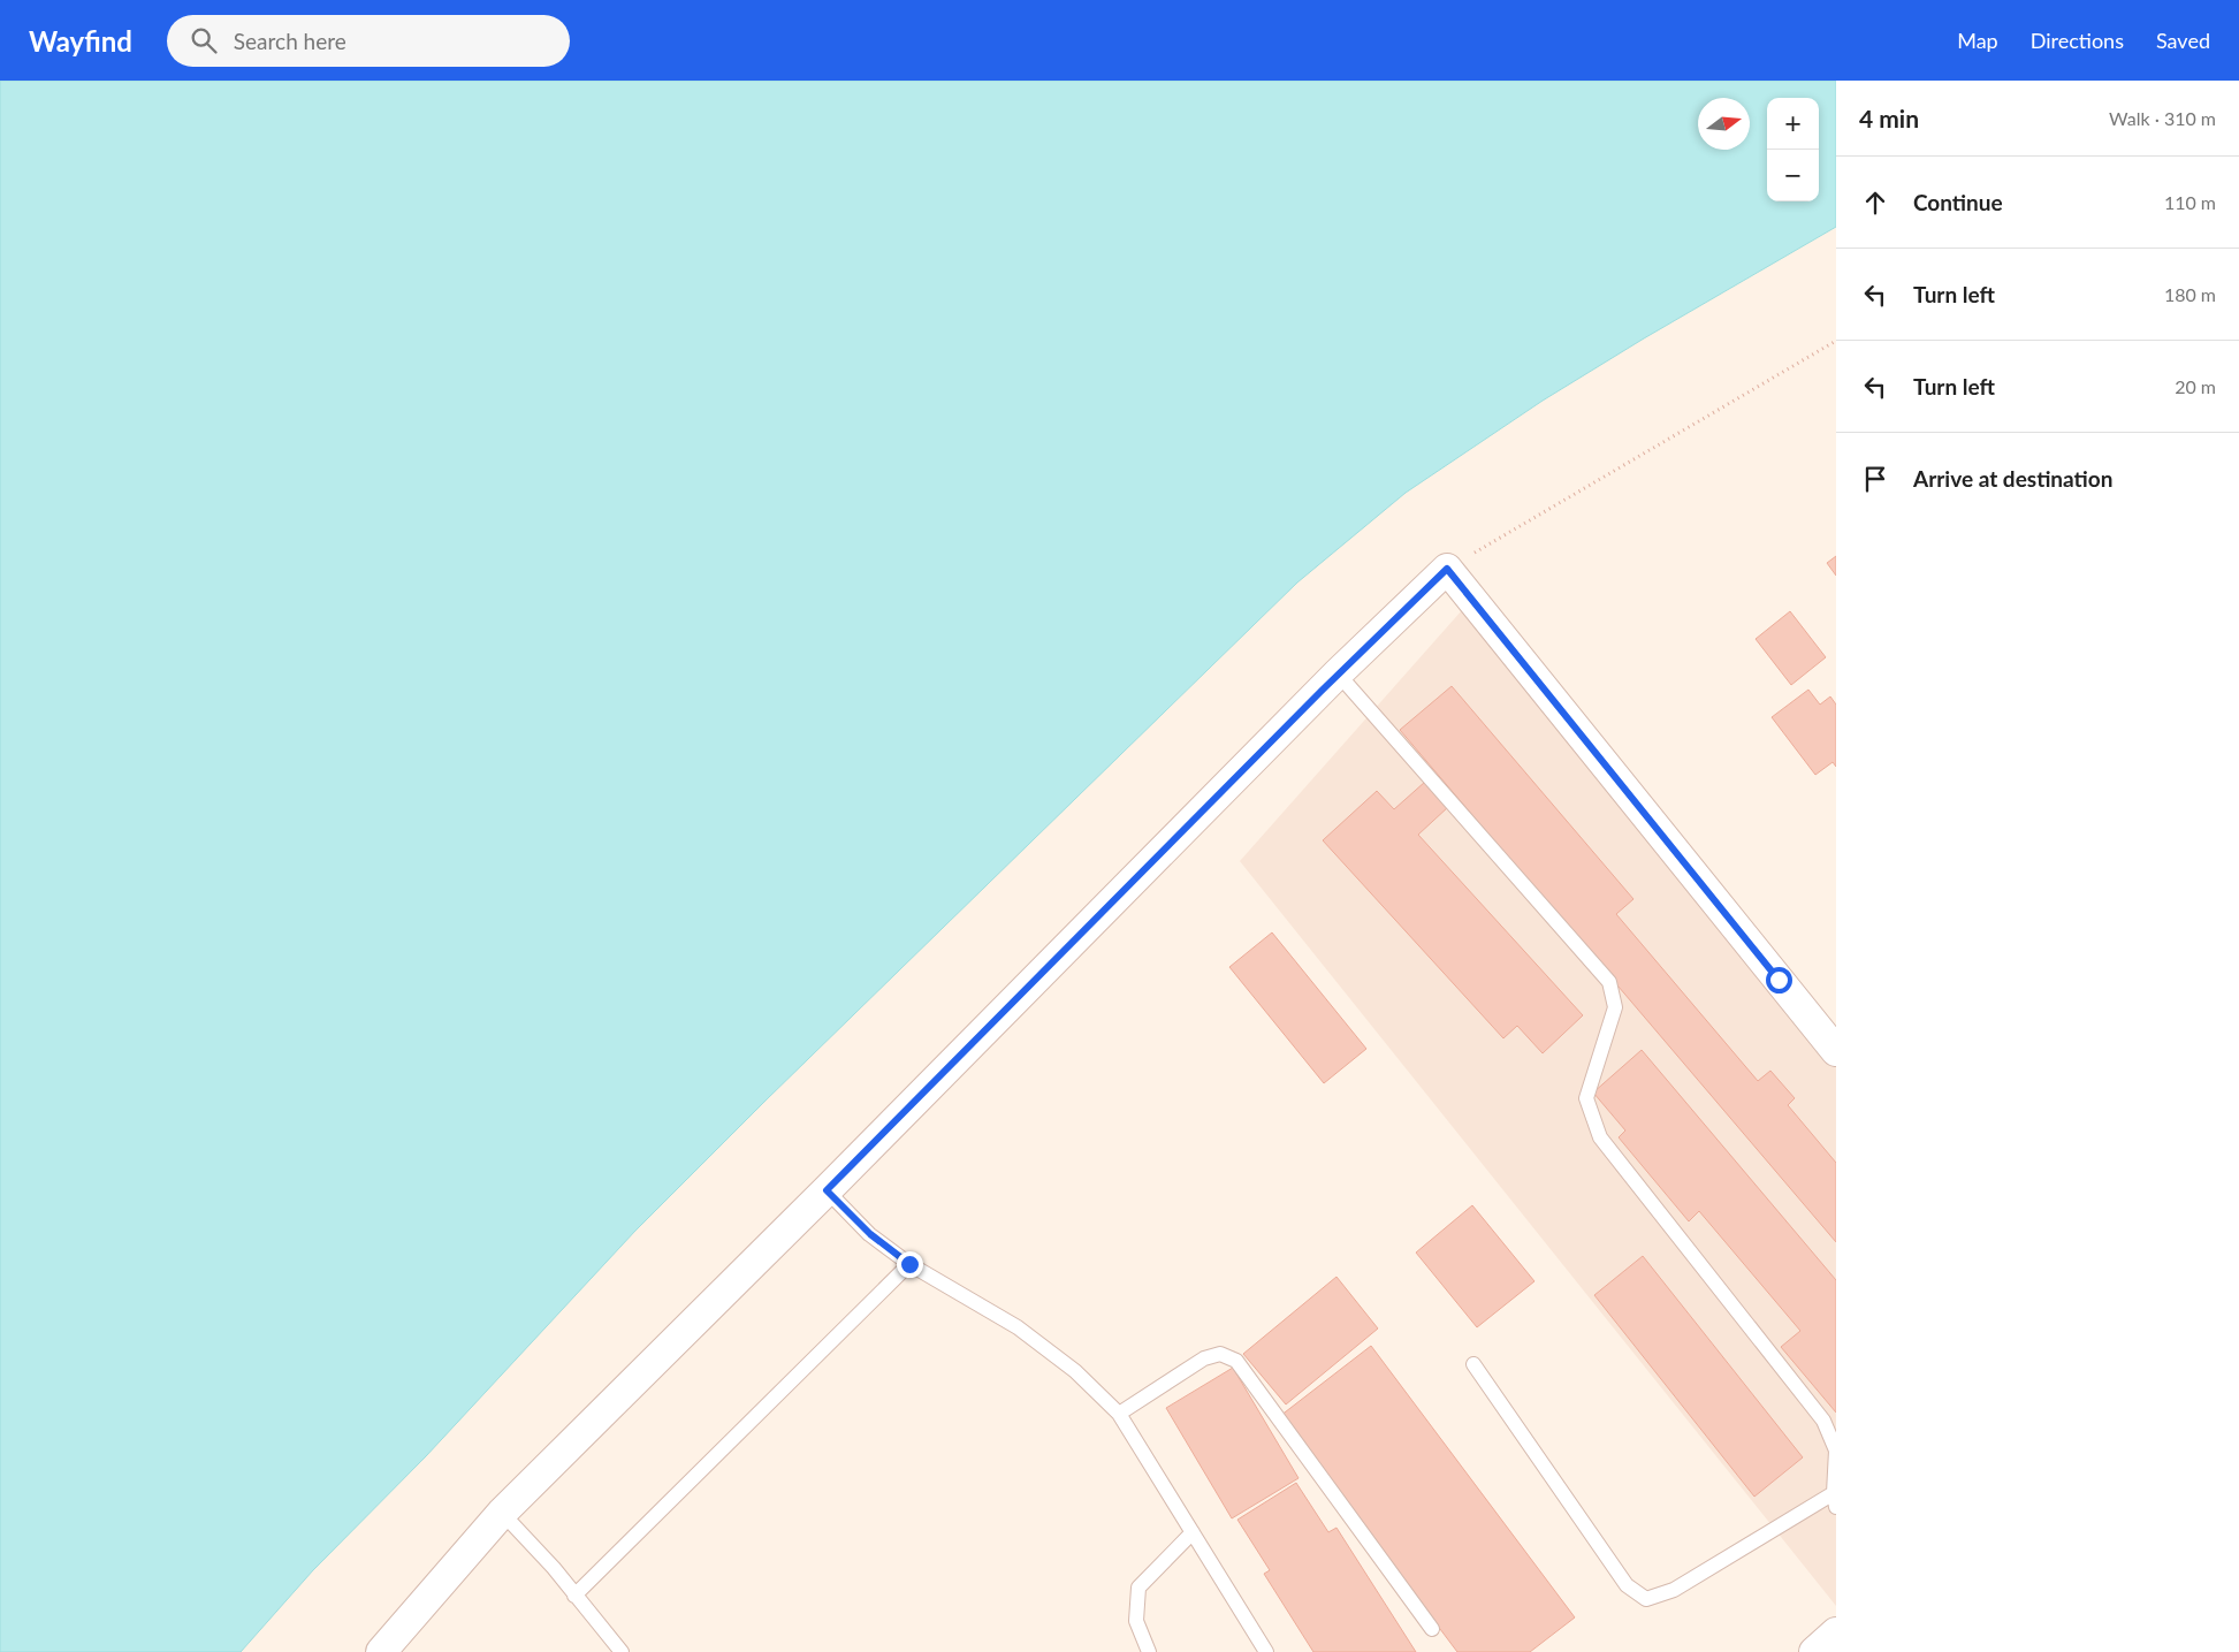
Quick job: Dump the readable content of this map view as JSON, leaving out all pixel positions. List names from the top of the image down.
{
  "north": "right",
  "page": {
    "header": "Wayfind",
    "search": "Search here",
    "nav": ["Map", "Directions", "Saved"],
    "heading": ["4 min", "Walk · 310 m"],
    "map_buttons": ["+", "−"],
    "list": [
      ["Continue", "110 m"],
      ["Turn left", "180 m"],
      ["Turn left", "20 m"],
      "Arrive at destination"
    ]
  }
}
